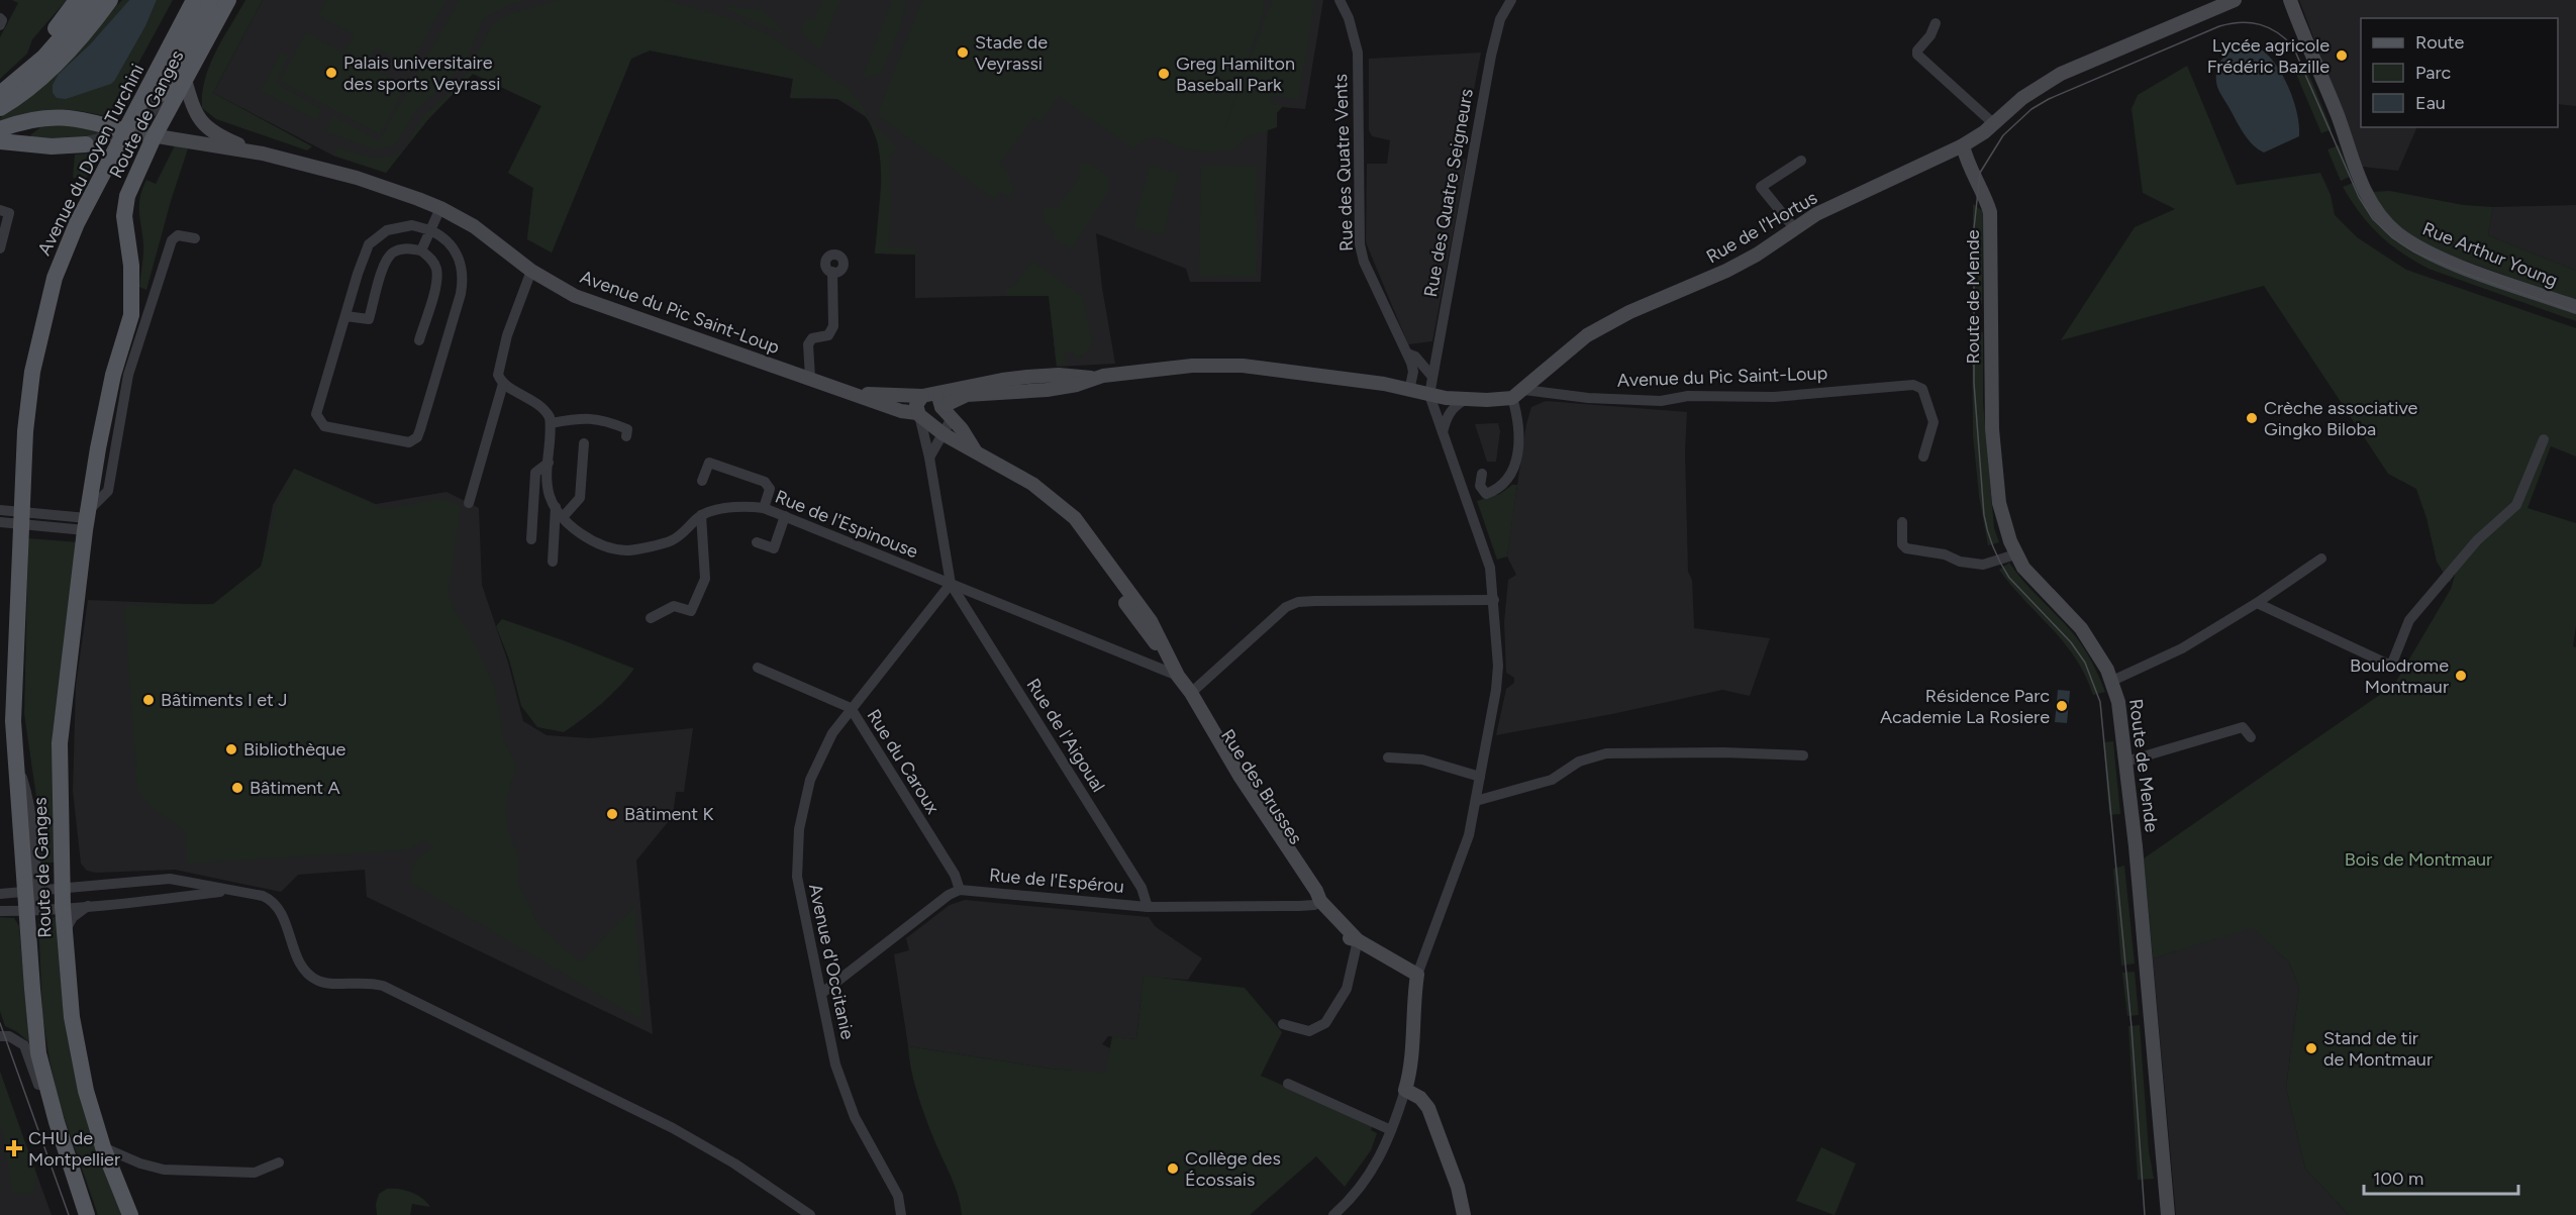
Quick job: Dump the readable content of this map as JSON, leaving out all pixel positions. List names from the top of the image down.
{
  "streets": {
    "main road": [
      "Route de Ganges",
      "Avenue du Doyen Turchini",
      "Rue de l'Hortus",
      "Rue Arthur Young",
      "Route de Mende",
      "Avenue du Pic Saint-Loup",
      "Rue des Brusses"
    ],
    "street": [
      "Rue des Quatre Vents",
      "Rue des Quatre Seigneurs",
      "Rue de l'Espinouse",
      "Rue de l'Aigoual",
      "Rue du Caroux",
      "Rue de l'Espérou",
      "Avenue d'Occitanie"
    ]
  },
  "crossings": [
    ["Route de Ganges", "Avenue du Pic Saint-Loup"],
    ["Avenue du Doyen Turchini", "Avenue du Pic Saint-Loup"],
    ["Rue des Quatre Vents", "Rue des Quatre Seigneurs"],
    ["Rue des Quatre Vents", "Avenue du Pic Saint-Loup"],
    ["Rue des Quatre Seigneurs", "Avenue du Pic Saint-Loup"],
    ["Rue de l'Hortus", "Route de Mende"],
    ["Rue de l'Hortus", "Avenue du Pic Saint-Loup"],
    ["Avenue du Pic Saint-Loup", "Rue des Brusses"],
    ["Rue de l'Espinouse", "Rue de l'Aigoual"],
    ["Rue de l'Espinouse", "Rue des Brusses"],
    ["Rue de l'Espinouse", "Avenue d'Occitanie"],
    ["Rue de l'Aigoual", "Rue de l'Espérou"],
    ["Rue de l'Aigoual", "Avenue d'Occitanie"],
    ["Rue du Caroux", "Rue de l'Espérou"],
    ["Rue du Caroux", "Avenue d'Occitanie"],
    ["Rue des Brusses", "Rue de l'Espérou"]
  ],
  "parks": ["Bois de Montmaur"],
  "places": {
    "other": [
      "Stade de Veyrassi",
      "Lycée agricole Frédéric Bazille",
      "Palais universitaire des sports Veyrassi",
      "Greg Hamilton Baseball Park",
      "Crèche associative Gingko Biloba",
      "Boulodrome Montmaur",
      "Bâtiments I et J",
      "Résidence Parc Academie La Rosiere",
      "Bibliothèque",
      "Bâtiment A",
      "Bâtiment K",
      "Stand de tir de Montmaur",
      "Collège des Écossais"
    ],
    "health": ["CHU de Montpellier"]
  },
  "legend": ["Route", "Parc", "Eau"],
  "scale_bar": "100 m"
}
